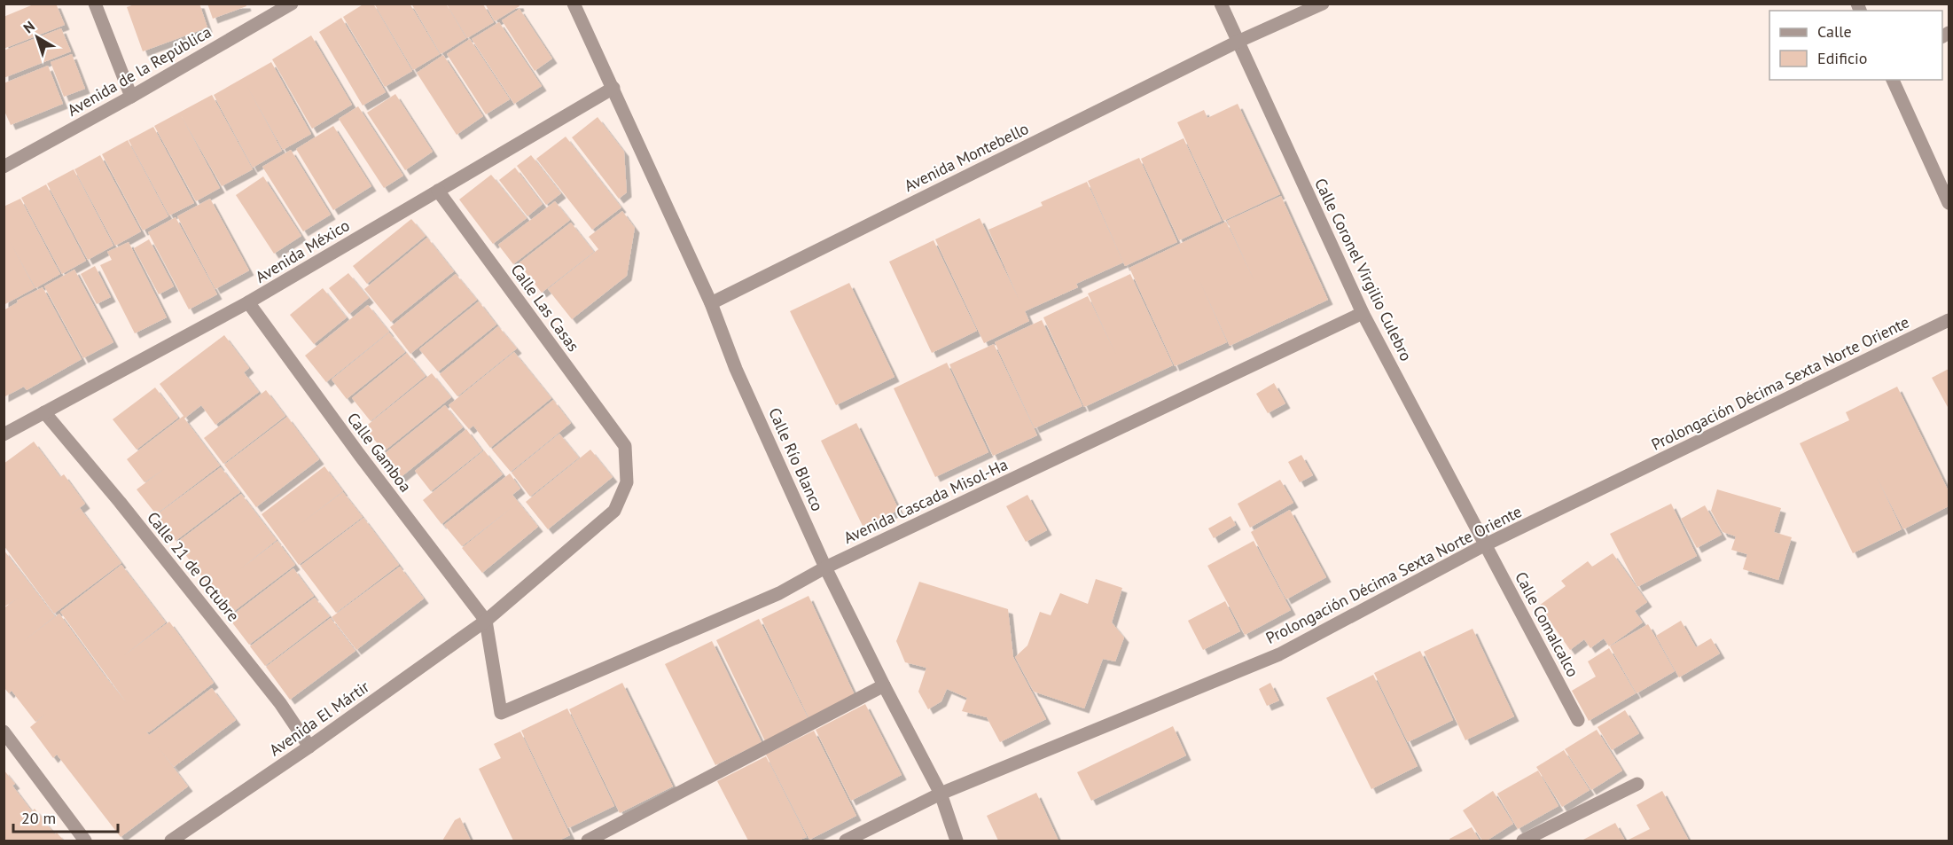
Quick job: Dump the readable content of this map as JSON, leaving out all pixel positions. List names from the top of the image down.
{
  "streets": {
    "street": [
      "Avenida de la República",
      "Avenida Montebello",
      "Avenida México",
      "Calle Coronel Virgilio Culebro",
      "Calle Las Casas",
      "Prolongación Décima Sexta Norte Oriente",
      "Calle Gamboa",
      "Calle Río Blanco",
      "Avenida Cascada Misol-Ha",
      "Calle 21 de Octubre",
      "Calle Comalcalco",
      "Avenida El Mártir"
    ]
  },
  "crossings": [
    ["Avenida Montebello", "Calle Coronel Virgilio Culebro"],
    ["Avenida Montebello", "Calle Río Blanco"],
    ["Avenida México", "Calle Las Casas"],
    ["Avenida México", "Calle Gamboa"],
    ["Avenida México", "Calle Río Blanco"],
    ["Avenida México", "Calle 21 de Octubre"],
    ["Calle Coronel Virgilio Culebro", "Prolongación Décima Sexta Norte Oriente"],
    ["Calle Coronel Virgilio Culebro", "Avenida Cascada Misol-Ha"],
    ["Calle Coronel Virgilio Culebro", "Calle Comalcalco"],
    ["Calle Las Casas", "Avenida El Mártir"],
    ["Prolongación Décima Sexta Norte Oriente", "Calle Río Blanco"],
    ["Prolongación Décima Sexta Norte Oriente", "Calle Comalcalco"],
    ["Calle Gamboa", "Avenida Cascada Misol-Ha"],
    ["Calle Gamboa", "Avenida El Mártir"],
    ["Calle Río Blanco", "Avenida Cascada Misol-Ha"],
    ["Avenida Cascada Misol-Ha", "Avenida El Mártir"],
    ["Calle 21 de Octubre", "Avenida El Mártir"]
  ],
  "legend": ["Calle", "Edificio"],
  "scale_bar": "20 m",
  "north": "top left"
}
